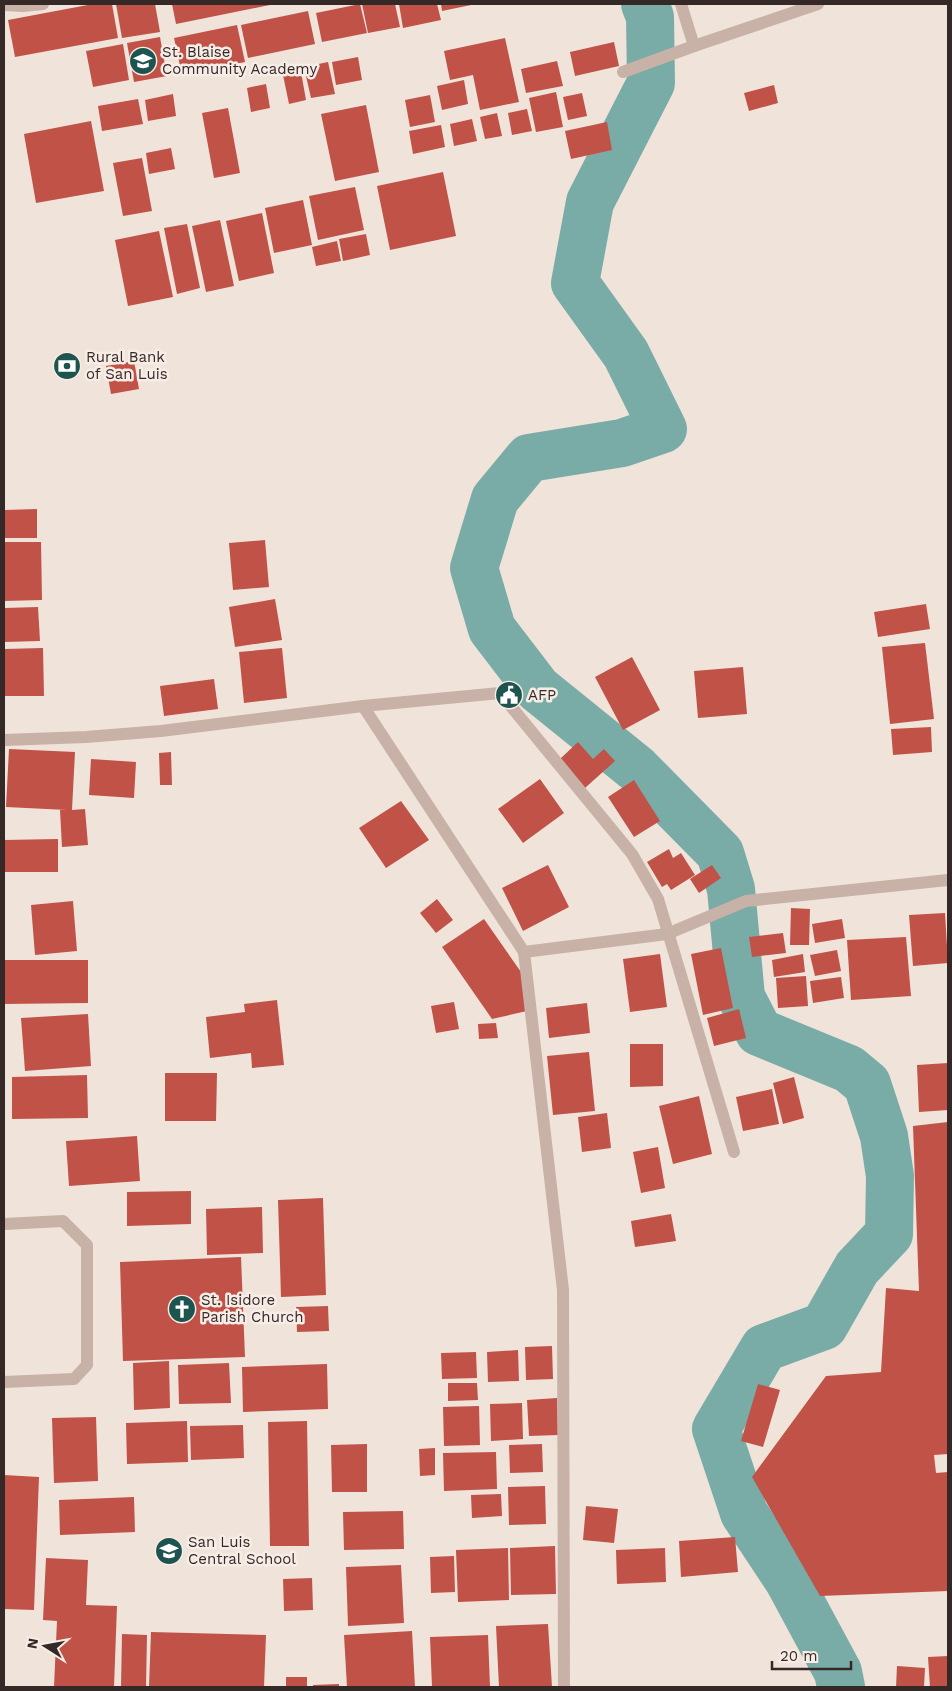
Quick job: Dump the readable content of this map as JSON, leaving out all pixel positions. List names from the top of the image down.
{
  "places": {
    "school or university": ["St. Blaise Community Academy", "San Luis Central School"],
    "bank": ["Rural Bank of San Luis"],
    "public building": ["AFP"],
    "church": ["St. Isidore Parish Church"]
  },
  "scale_bar": "20 m",
  "north": "left"
}
